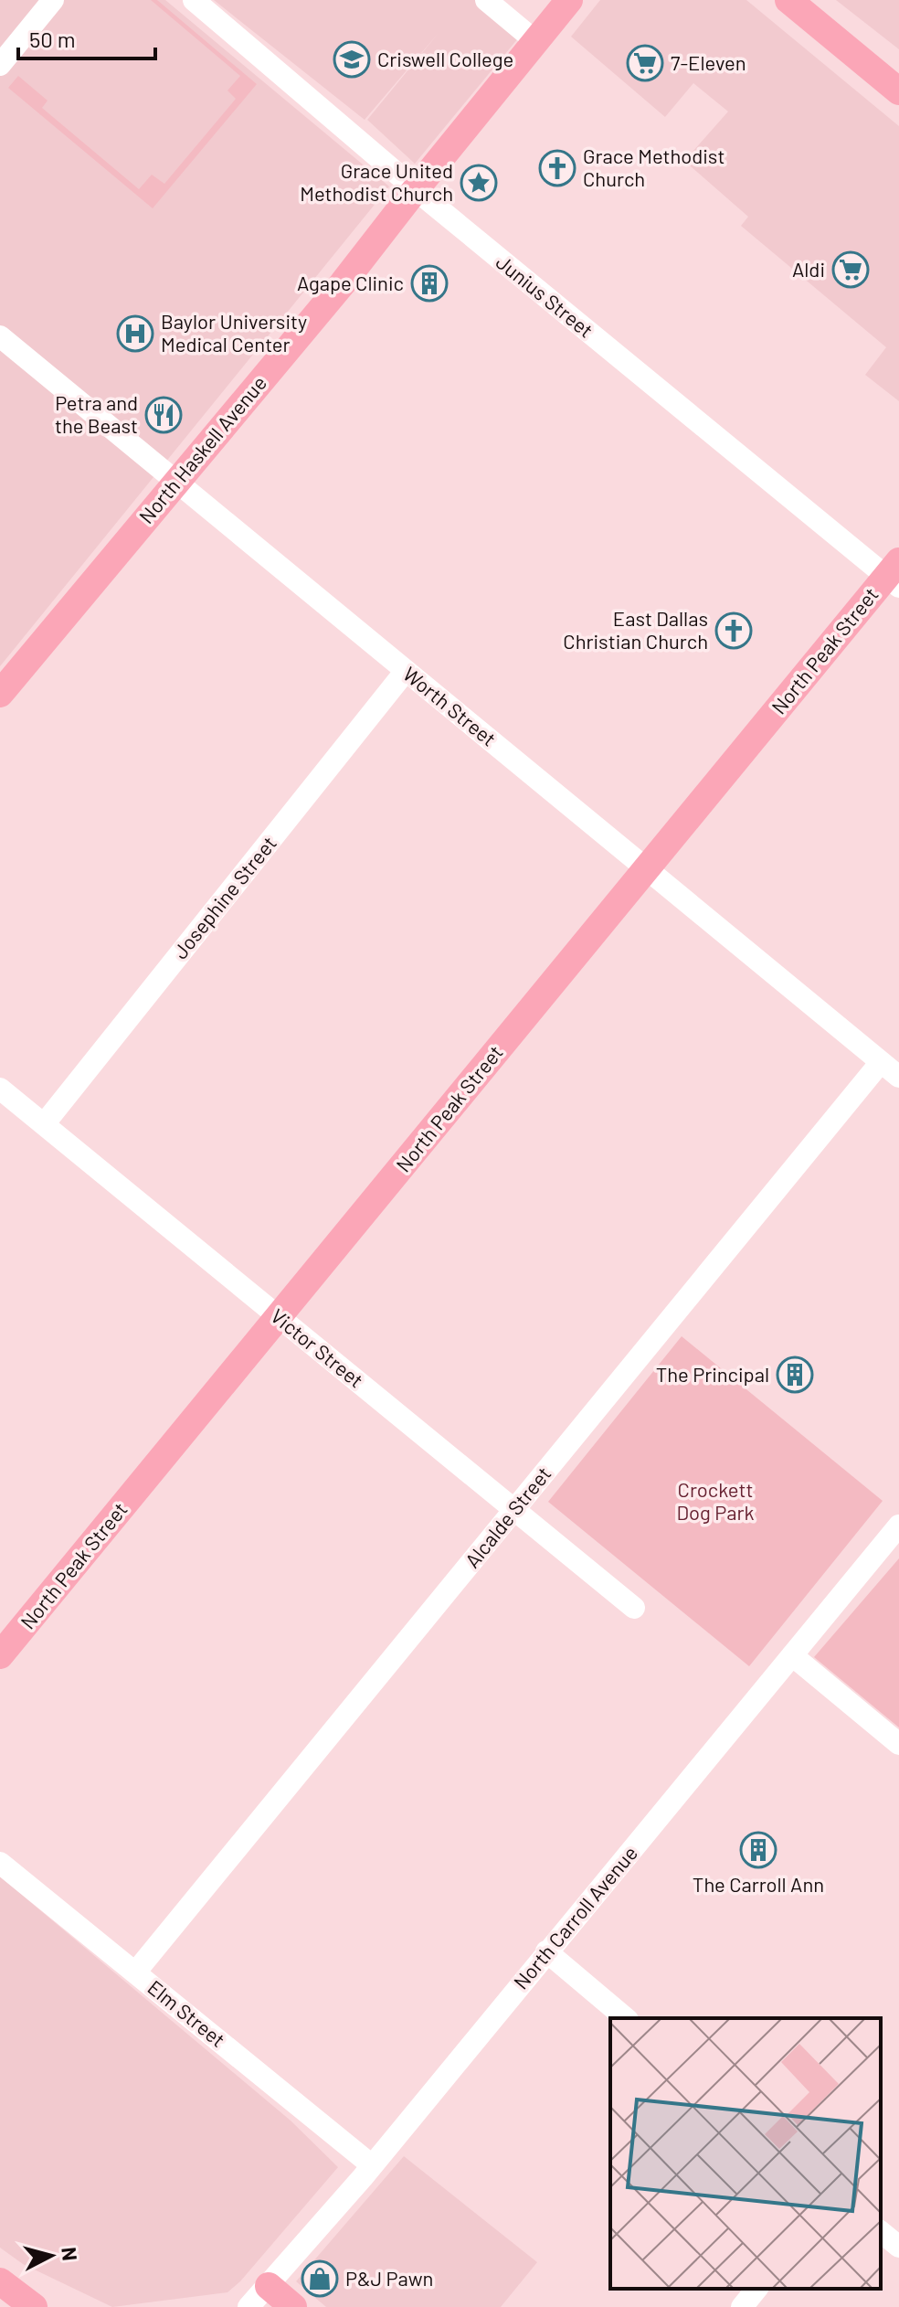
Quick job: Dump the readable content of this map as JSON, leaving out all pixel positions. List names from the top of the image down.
{
  "streets": {
    "main road": ["North Haskell Avenue", "North Peak Street"],
    "street": [
      "Junius Street",
      "Worth Street",
      "Josephine Street",
      "Victor Street",
      "Alcalde Street",
      "North Carroll Avenue",
      "Elm Street"
    ]
  },
  "crossings": [
    ["Junius Street", "North Haskell Avenue"],
    ["Junius Street", "North Peak Street"],
    ["North Haskell Avenue", "Worth Street"],
    ["North Peak Street", "Worth Street"],
    ["North Peak Street", "Victor Street"],
    ["Worth Street", "Josephine Street"],
    ["Worth Street", "Alcalde Street"],
    ["Josephine Street", "Victor Street"],
    ["Victor Street", "Alcalde Street"],
    ["Alcalde Street", "Elm Street"],
    ["North Carroll Avenue", "Elm Street"]
  ],
  "parks": ["Crockett Dog Park"],
  "places": {
    "school or university": ["Criswell College"],
    "supermarket": ["7-Eleven", "Aldi"],
    "church": ["Grace Methodist Church", "East Dallas Christian Church"],
    "place": ["Grace United Methodist Church"],
    "building": ["Agape Clinic", "The Principal", "The Carroll Ann"],
    "hospital": ["Baylor University Medical Center"],
    "restaurant": ["Petra and the Beast"],
    "shop": ["P&J Pawn"]
  },
  "scale_bar": "50 m",
  "north": "right"
}
